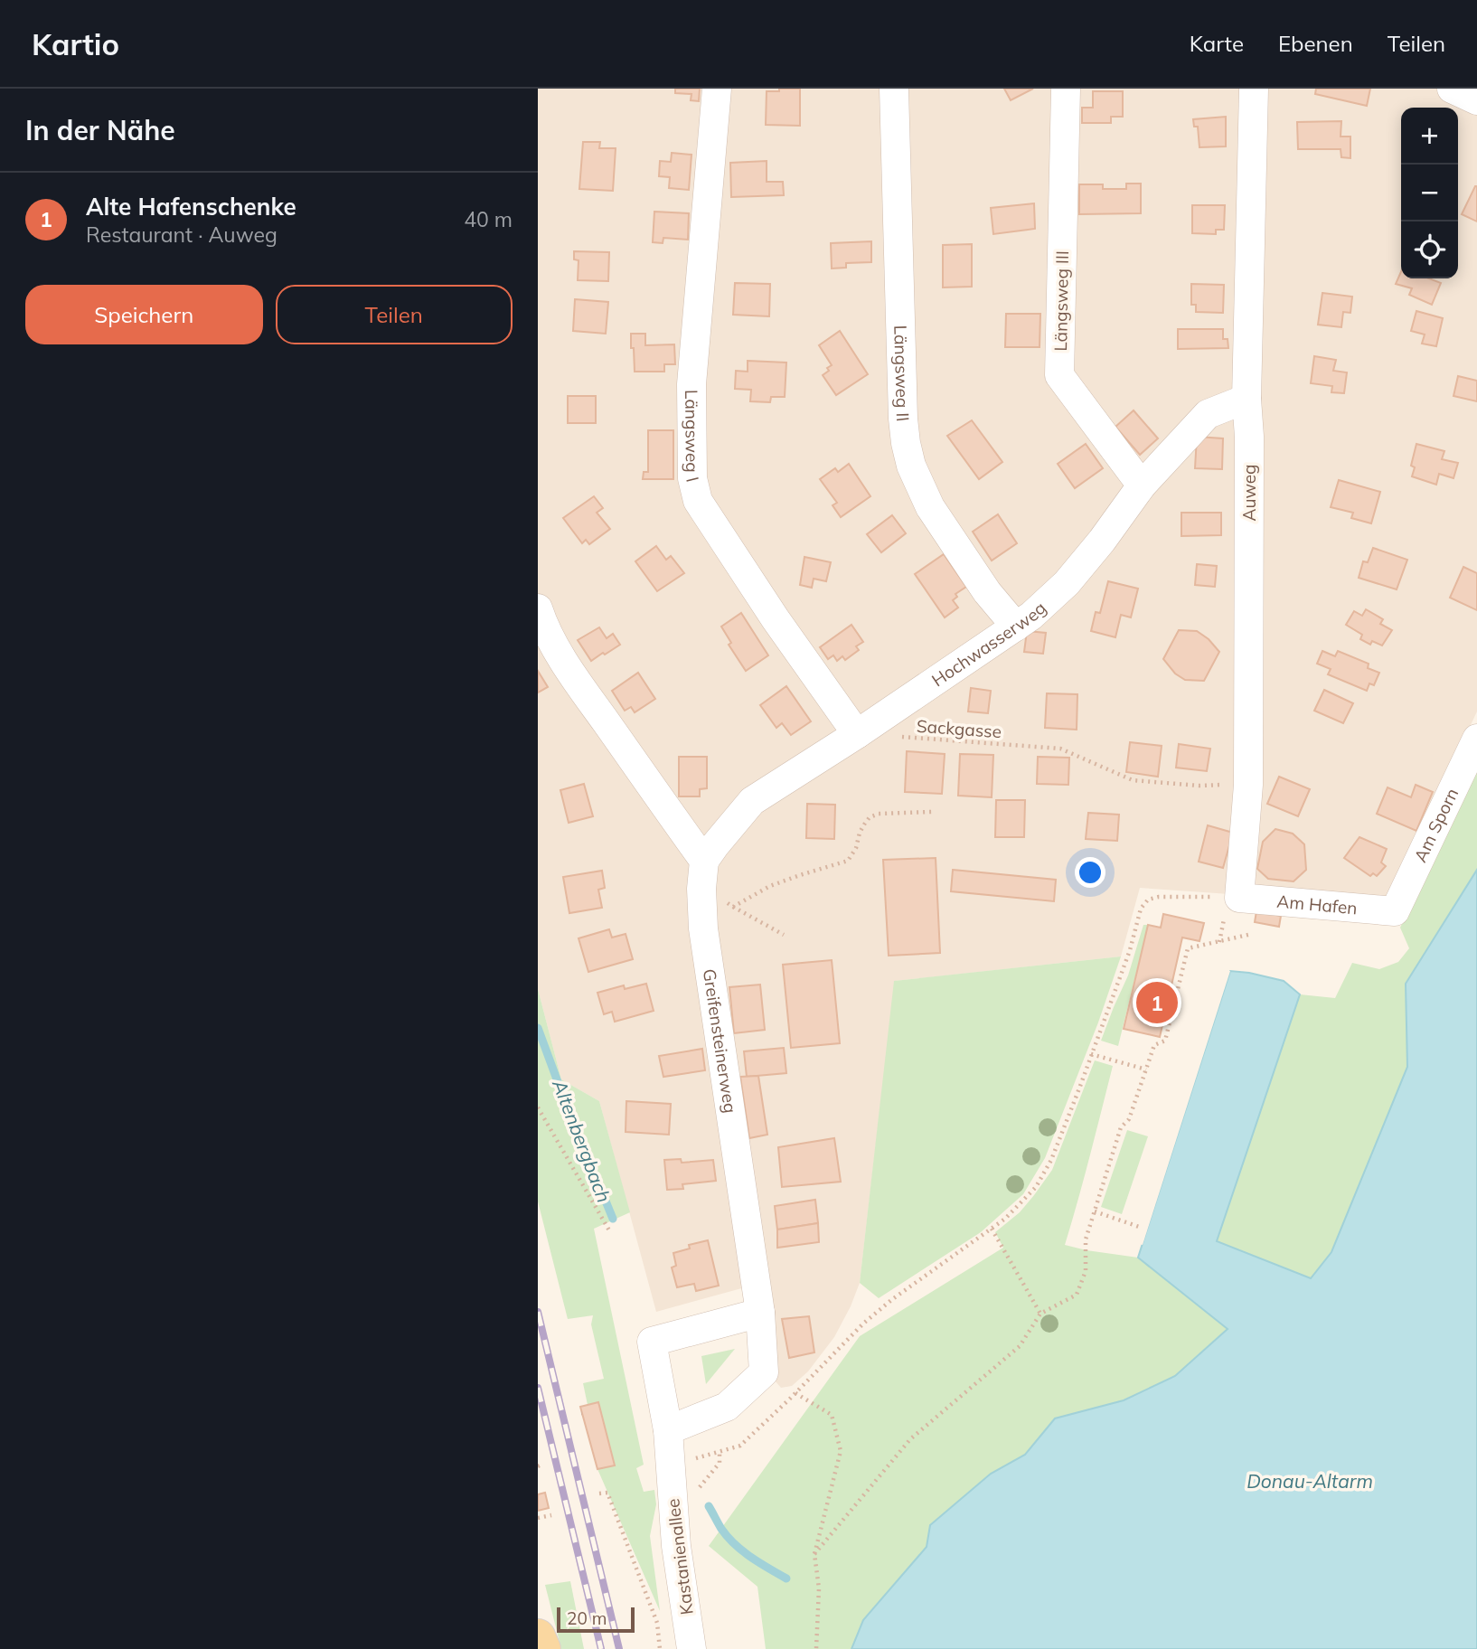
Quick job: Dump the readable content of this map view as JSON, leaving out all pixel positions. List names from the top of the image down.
{
  "streets": {
    "street": [
      "Längsweg III",
      "Längsweg II",
      "Längsweg I",
      "Auweg",
      "Hochwasserweg",
      "Am Sporn",
      "Am Hafen",
      "Greifensteinerweg",
      "Kastanienallee"
    ],
    "path": ["Sackgasse"]
  },
  "crossings": [
    ["Längsweg III", "Hochwasserweg"],
    ["Längsweg II", "Hochwasserweg"],
    ["Längsweg I", "Hochwasserweg"],
    ["Längsweg I", "Sackgasse"],
    ["Auweg", "Hochwasserweg"],
    ["Auweg", "Sackgasse"],
    ["Auweg", "Am Hafen"],
    ["Hochwasserweg", "Sackgasse"],
    ["Hochwasserweg", "Greifensteinerweg"],
    ["Am Sporn", "Am Hafen"]
  ],
  "water": ["Altenbergbach", "Donau-Altarm"],
  "scale_bar": "20 m",
  "page": {
    "header": "Kartio",
    "nav": ["Karte", "Ebenen", "Teilen"],
    "heading": "In der Nähe",
    "map_buttons": ["+", "−"],
    "list": [
      {
        "mark": "1",
        "name": "Alte Hafenschenke",
        "note": "Restaurant · Auweg",
        "value": "40 m"
      }
    ],
    "buttons": ["Speichern", "Teilen"],
    "pins": "1",
    "scale": "20 m"
  }
}
